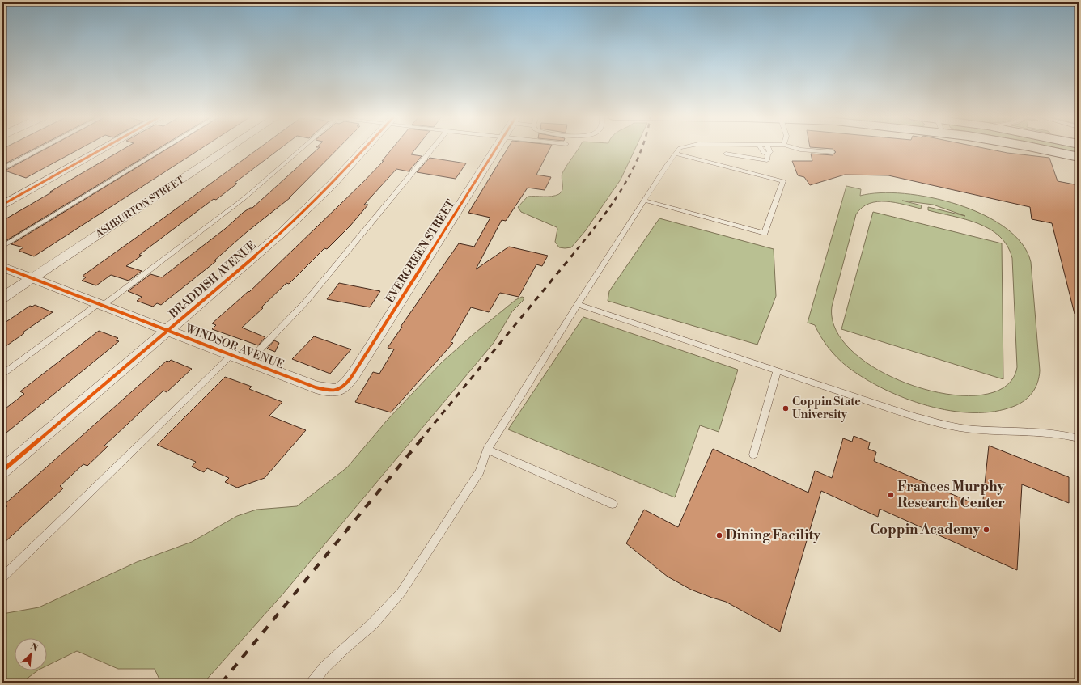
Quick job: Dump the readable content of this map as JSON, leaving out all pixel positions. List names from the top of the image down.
{
  "streets": {
    "street": [
      "ASHBURTON STREET",
      "EVERGREEN STREET",
      "BRADDISH AVENUE",
      "WINDSOR AVENUE"
    ]
  },
  "crossings": [
    ["ASHBURTON STREET", "WINDSOR AVENUE"],
    ["EVERGREEN STREET", "WINDSOR AVENUE"],
    ["BRADDISH AVENUE", "WINDSOR AVENUE"]
  ],
  "places": [
    "Coppin State University",
    "Frances Murphy Research Center",
    "Coppin Academy",
    "Dining Facility"
  ],
  "north": "top right"
}
